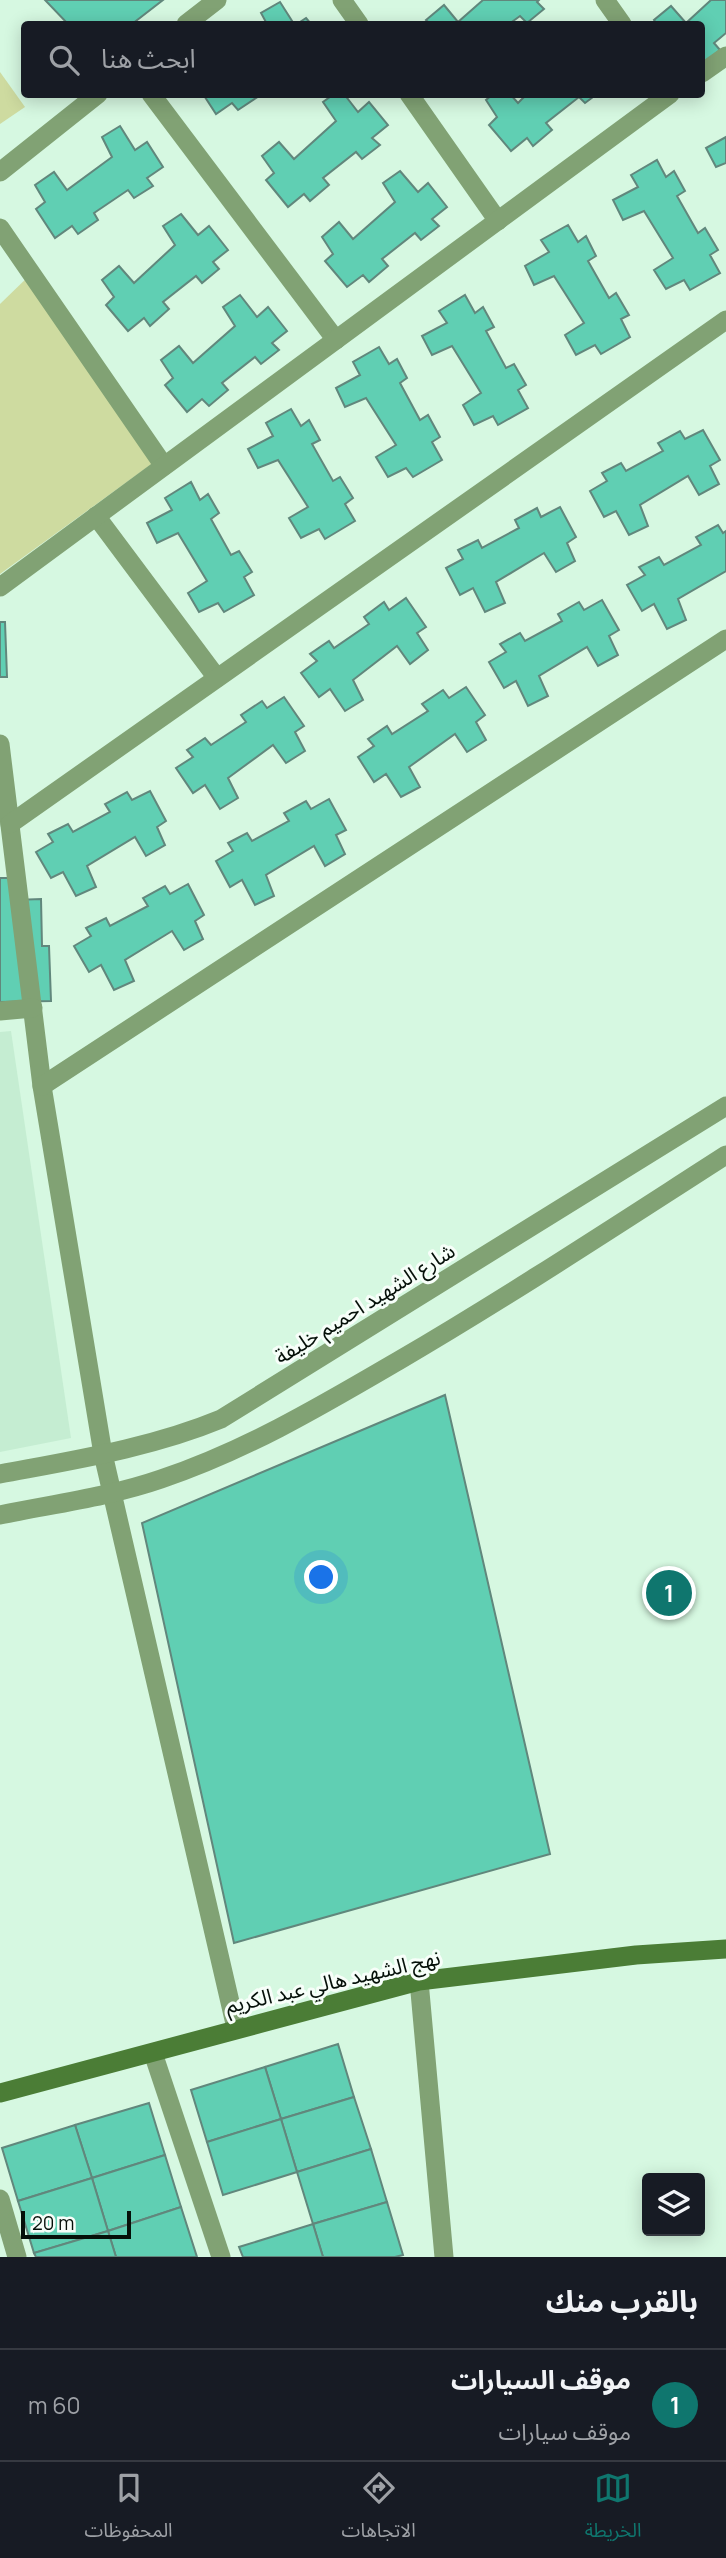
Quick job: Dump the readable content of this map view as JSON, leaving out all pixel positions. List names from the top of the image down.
{
  "streets": {
    "main road": ["نهج الشهيد هالي عبد الكريم"],
    "street": ["شارع الشهيد احميم خليفة"]
  },
  "scale_bar": "20 m",
  "page": {
    "search": "ابحث هنا",
    "pins": "1",
    "scale": "20 m",
    "heading": "بالقرب منك",
    "list": [
      {
        "mark": "1",
        "name": "موقف السيارات",
        "note": "موقف سيارات",
        "value": "60 m"
      }
    ],
    "nav": ["الخريطة", "الاتجاهات", "المحفوظات"]
  }
}
